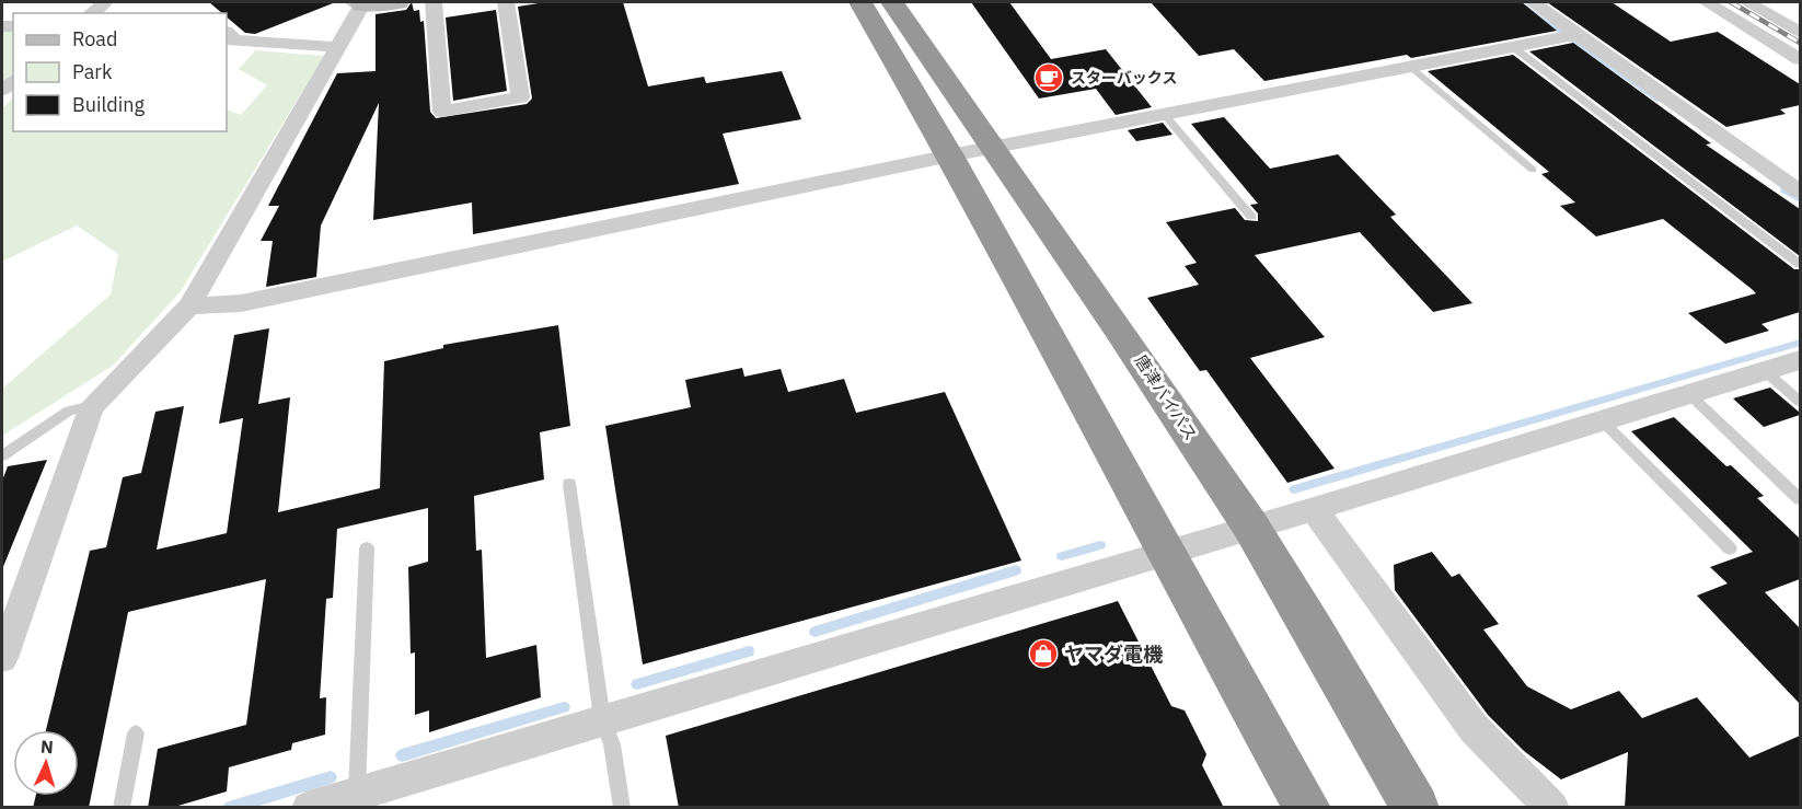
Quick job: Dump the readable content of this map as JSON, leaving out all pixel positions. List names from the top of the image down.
{
  "streets": {
    "highway": ["唐津バイパス"]
  },
  "places": {
    "cafe": ["スターバックス"],
    "shop": ["ヤマダ電機"]
  },
  "legend": ["Road", "Park", "Building"],
  "north": "top"
}
